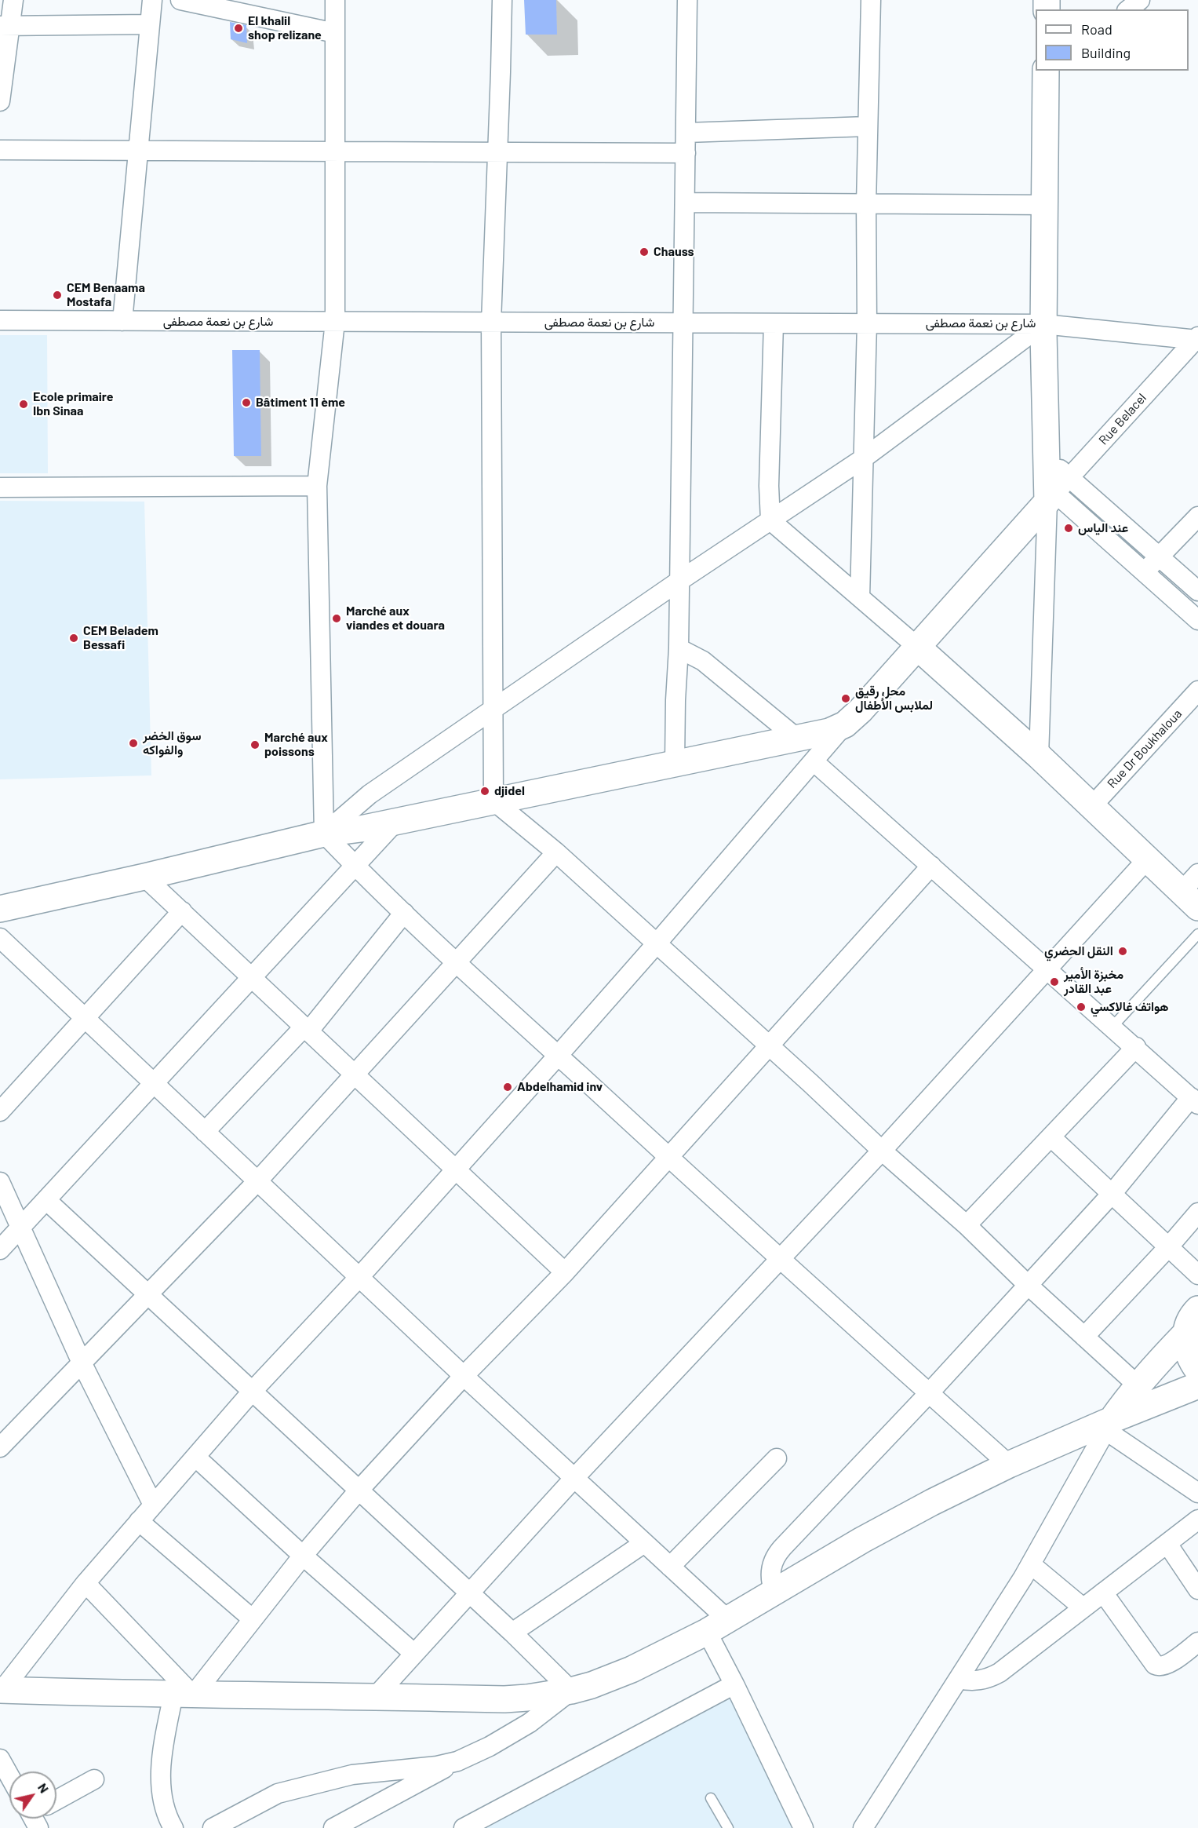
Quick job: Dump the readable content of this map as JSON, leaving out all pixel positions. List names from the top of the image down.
{
  "streets": {
    "street": ["شارع بن نعمة مصطفى", "Rue Belacel", "Rue Dr Boukhaloua"]
  },
  "crossings": [
    ["شارع بن نعمة مصطفى", "Rue Belacel"]
  ],
  "places": [
    "El khalil shop relizane",
    "Chauss",
    "CEM Benaama Mostafa",
    "Bâtiment 11 ème",
    "Ecole primaire Ibn Sinaa",
    "عند الياس",
    "Marché aux viandes et douara",
    "CEM Beladem Bessafi",
    "محل رقيق لملابس الأطفال",
    "سوق الخضر والفواكه",
    "Marché aux poissons",
    "djidel",
    "النقل الحضري",
    "مخبزة الأمير عبد القادر",
    "هواتف غالاكسي",
    "Abdelhamid inv"
  ],
  "legend": ["Road", "Building"],
  "north": "top right"
}
